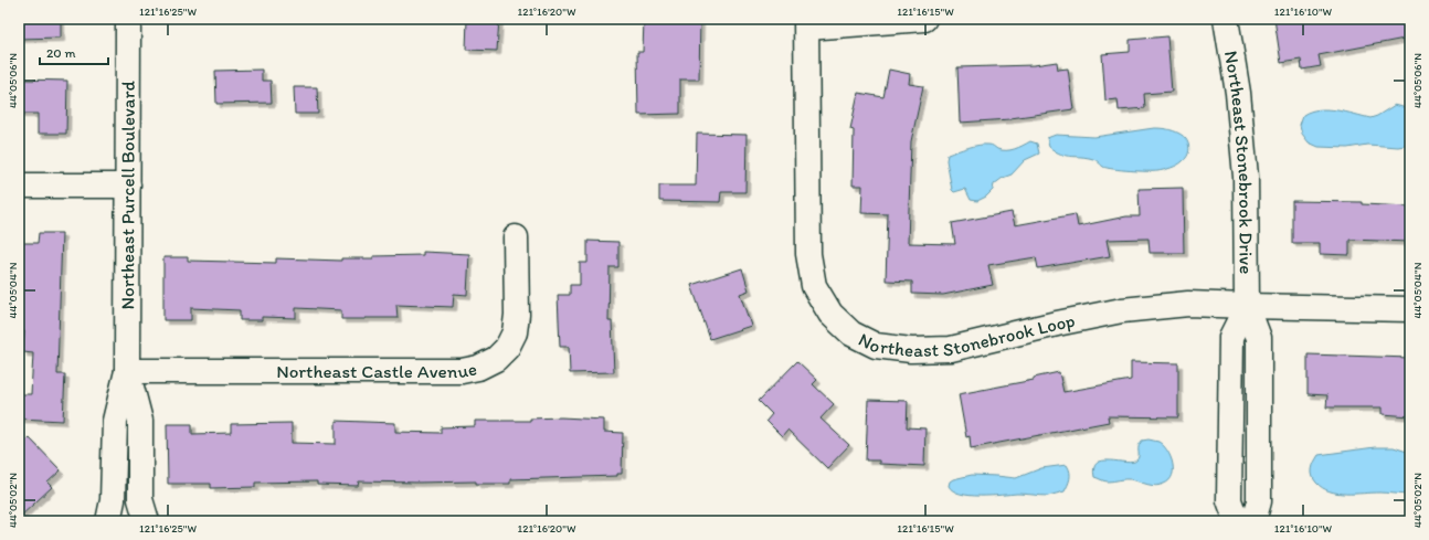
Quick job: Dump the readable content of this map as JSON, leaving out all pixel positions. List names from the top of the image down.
{
  "streets": {
    "street": [
      "Northeast Stonebrook Drive",
      "Northeast Purcell Boulevard",
      "Northeast Stonebrook Loop",
      "Northeast Castle Avenue"
    ]
  },
  "crossings": [
    ["Northeast Stonebrook Drive", "Northeast Stonebrook Loop"],
    ["Northeast Purcell Boulevard", "Northeast Castle Avenue"]
  ],
  "scale_bar": "20 m",
  "coordinates": [
    "121°16'25\"W",
    "121°16'20\"W",
    "121°16'15\"W",
    "121°16'10\"W",
    "44°05'06\"N",
    "44°05'04\"N",
    "44°05'02\"N"
  ]
}
